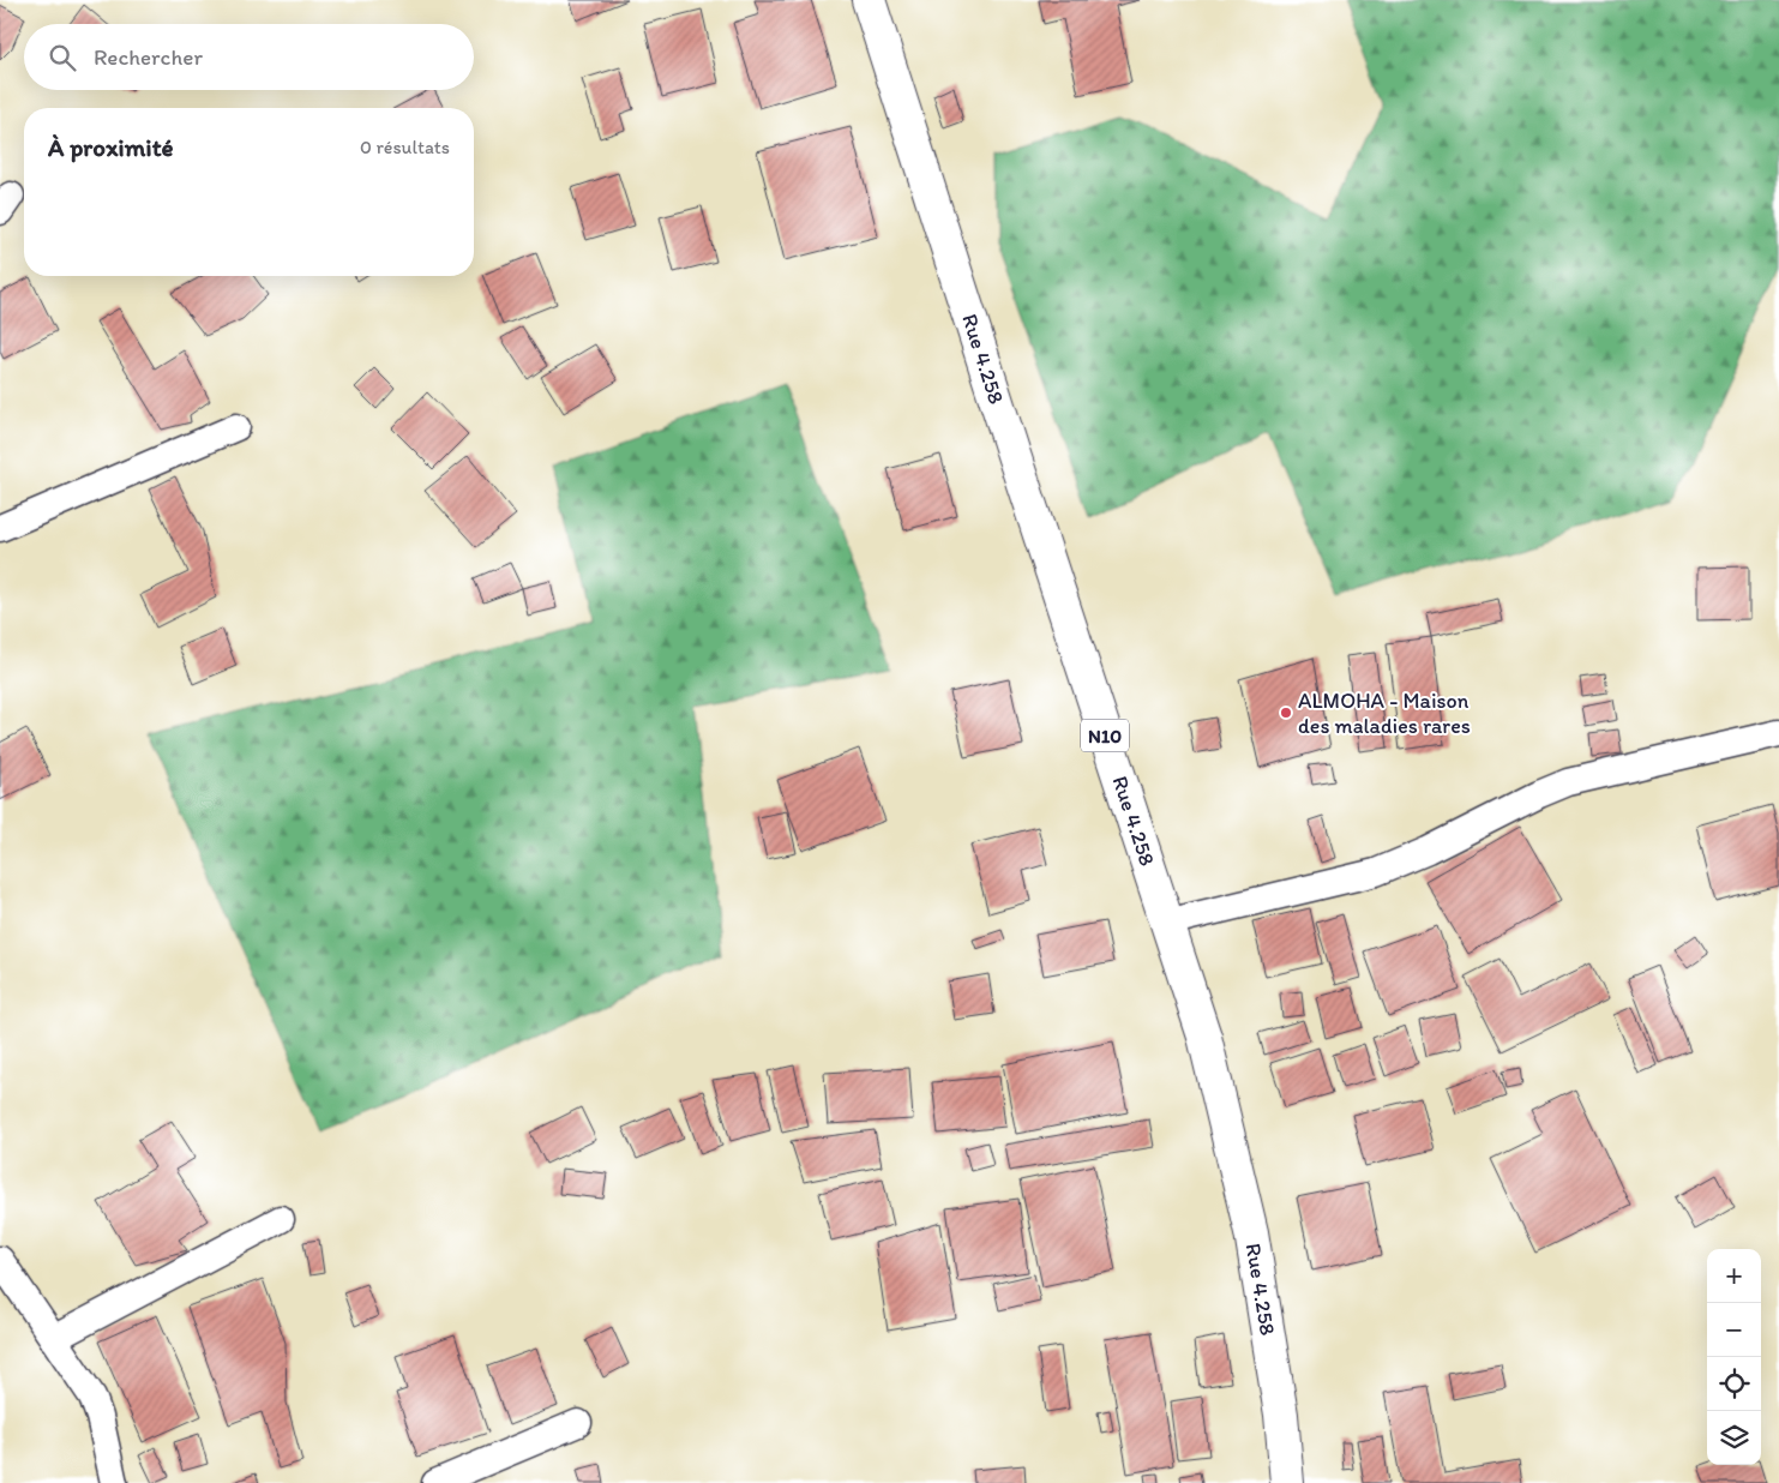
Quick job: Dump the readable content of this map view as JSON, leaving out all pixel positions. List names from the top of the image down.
{
  "streets": {
    "highway": ["Rue 4.258", "N10"]
  },
  "places": ["ALMOHA - Maison des maladies rares"],
  "page": {
    "search": "Rechercher",
    "heading": ["À proximité", "0 résultats"],
    "map_buttons": ["+", "−"]
  }
}
